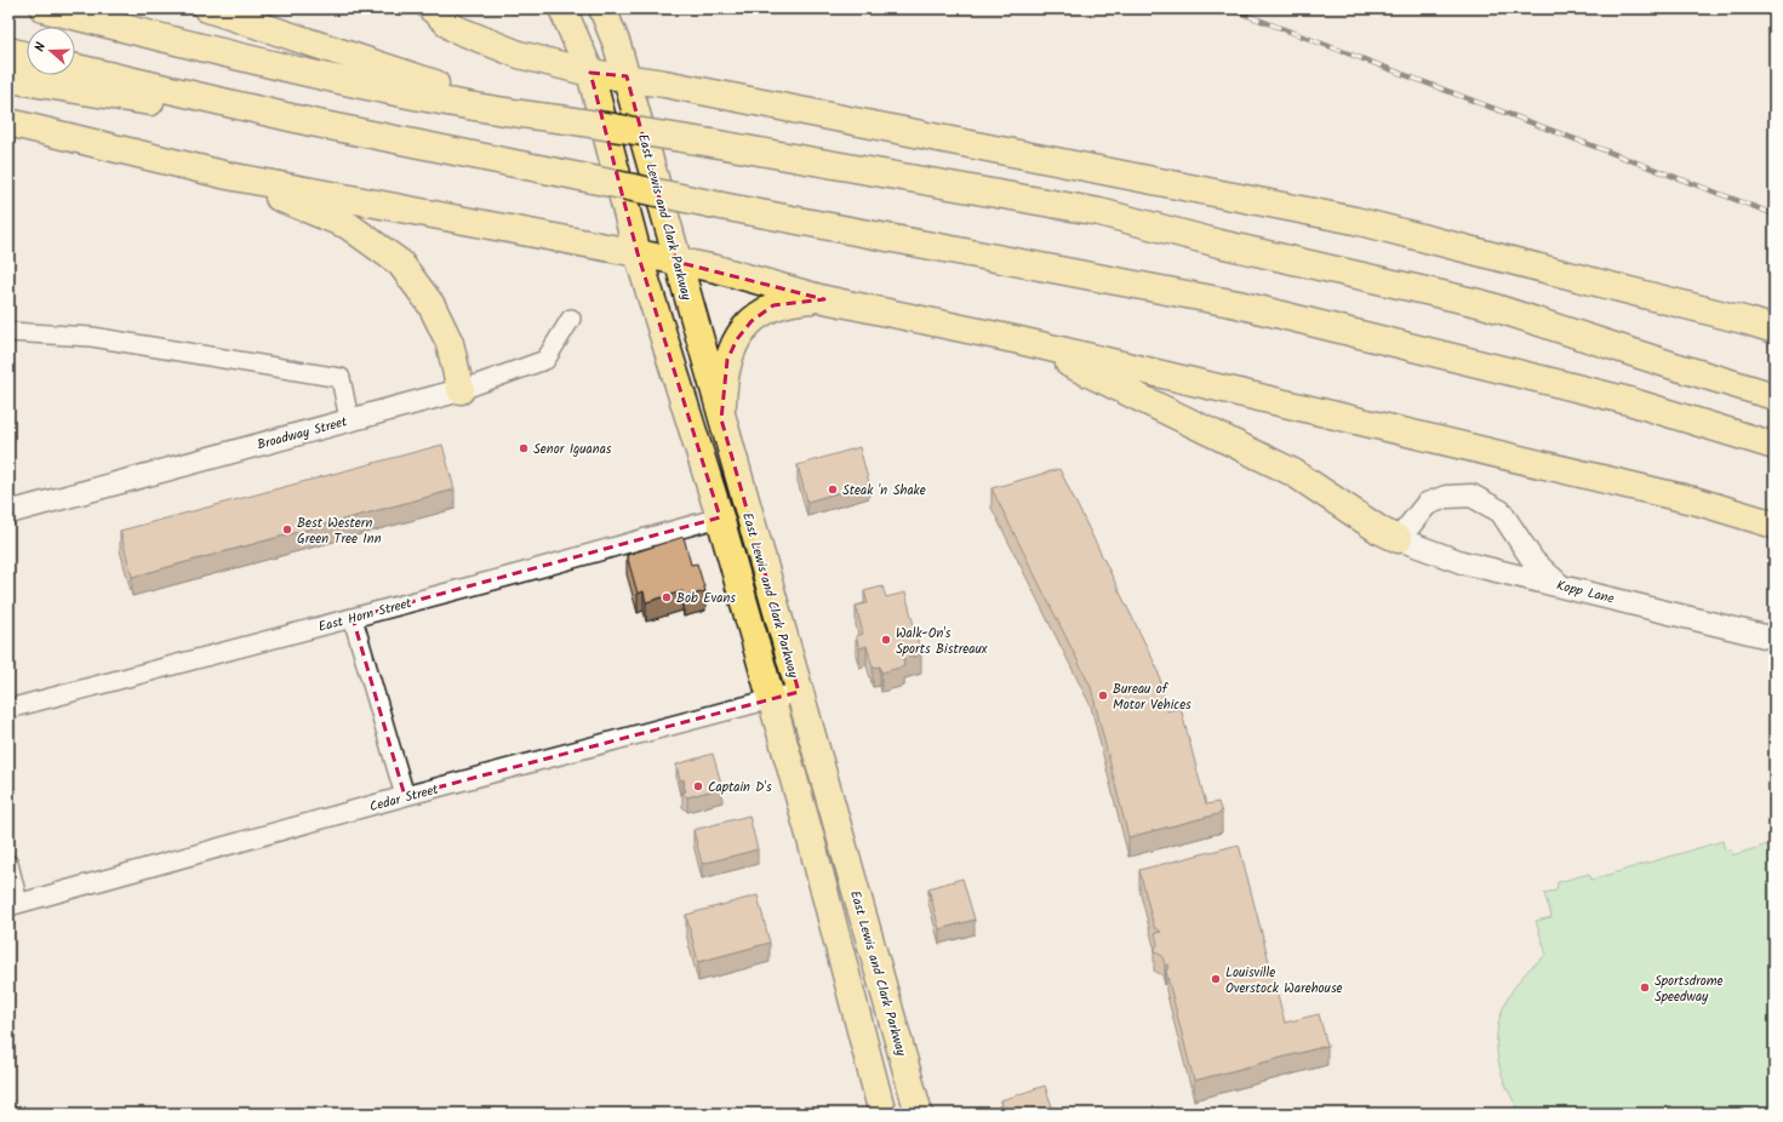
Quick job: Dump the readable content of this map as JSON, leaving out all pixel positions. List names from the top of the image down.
{
  "streets": {
    "main road": ["East Lewis and Clark Parkway"],
    "street": [
      "Broadway Street",
      "Kopp Lane",
      "East Horn Street",
      "Cedar Street"
    ]
  },
  "crossings": [
    ["East Lewis and Clark Parkway", "East Horn Street"],
    ["East Lewis and Clark Parkway", "Cedar Street"]
  ],
  "places": [
    "Senor Iguanas",
    "Steak 'n Shake",
    "Best Western Green Tree Inn",
    "Bob Evans",
    "Walk-On's Sports Bistreaux",
    "Bureau of Motor Vehices",
    "Captain D's",
    "Louisville Overstock Warehouse",
    "Sportsdrome Speedway"
  ],
  "north": "left"
}
